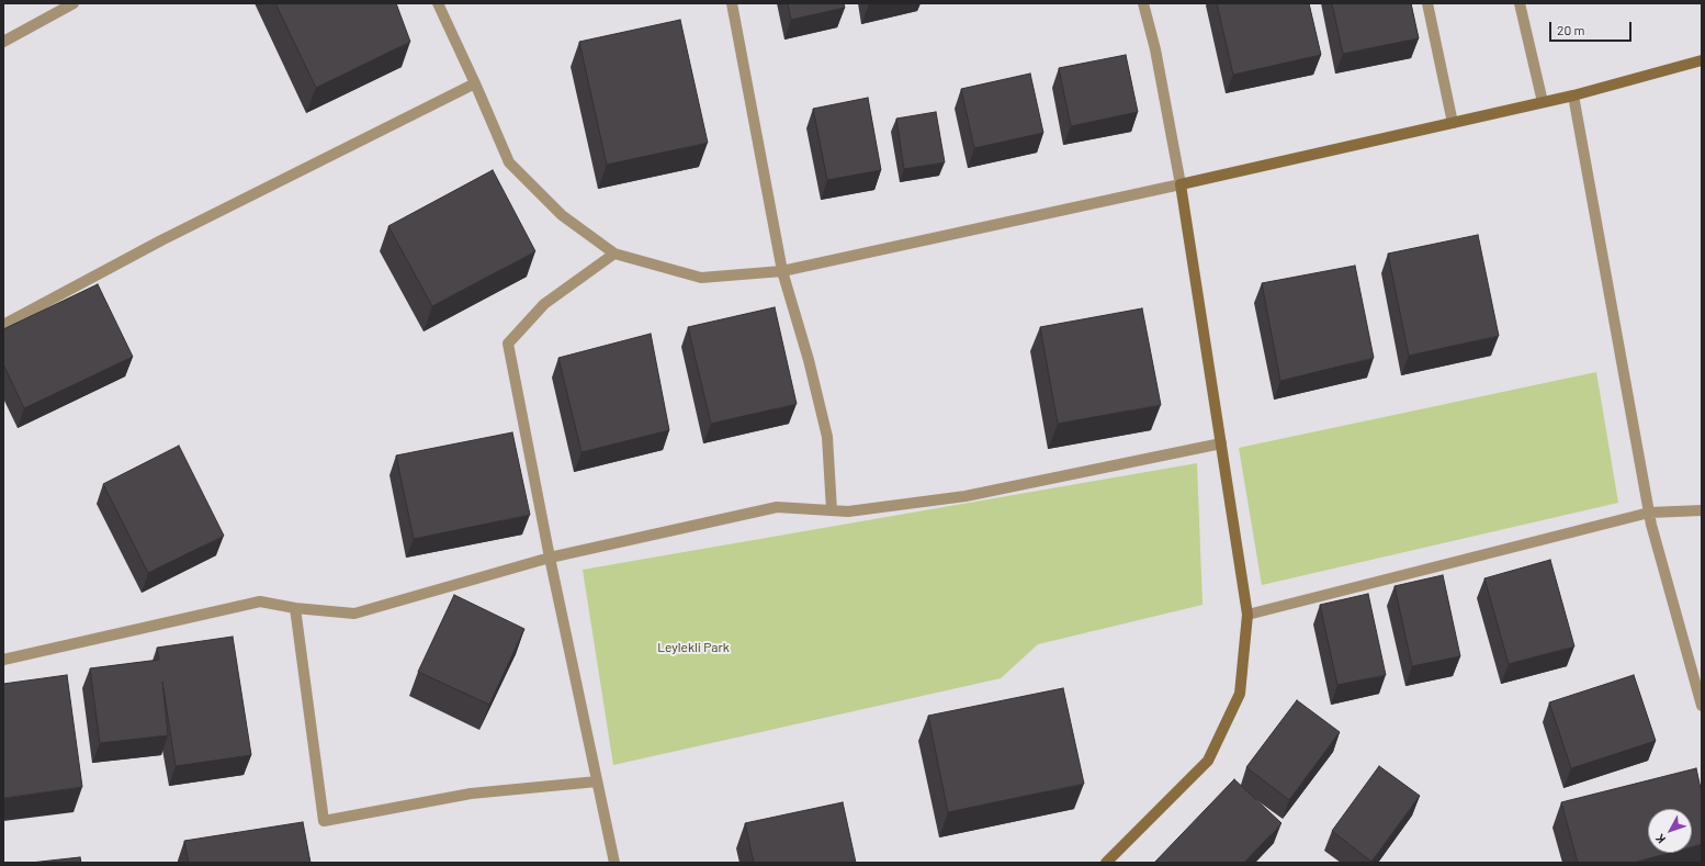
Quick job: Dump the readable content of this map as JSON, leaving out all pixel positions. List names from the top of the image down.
{
  "parks": ["Leylekli Park"],
  "scale_bar": "20 m",
  "north": "bottom left"
}
